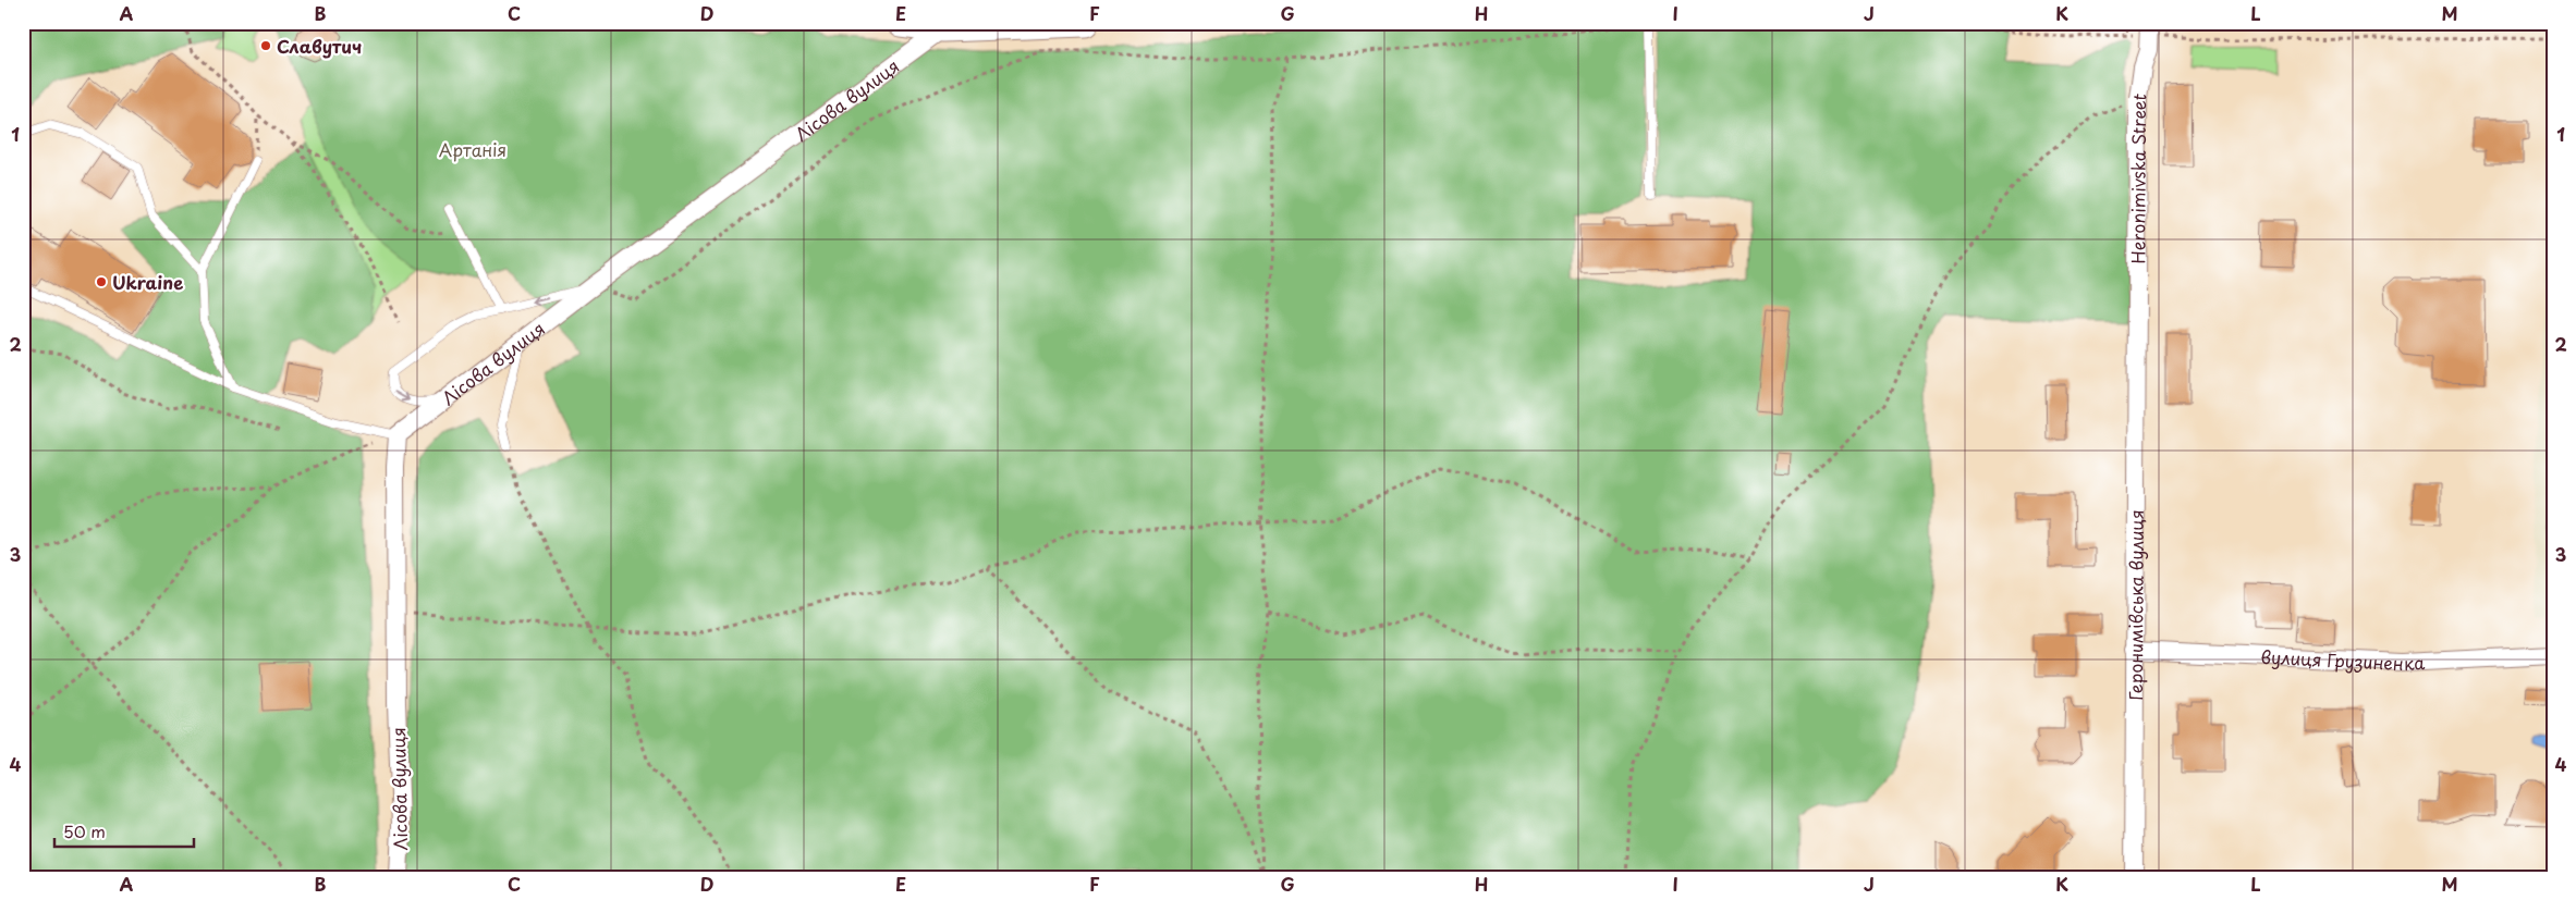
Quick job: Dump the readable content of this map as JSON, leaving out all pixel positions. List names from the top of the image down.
{
  "streets": {
    "street": [
      "Лісова вулиця",
      "Heronimivska Street",
      "Геронимівська вулиця",
      "вулиця Грузиненка"
    ]
  },
  "crossings": [
    ["Heronimivska Street", "Геронимівська вулиця"],
    ["Геронимівська вулиця", "вулиця Грузиненка"]
  ],
  "parks": ["Артанія"],
  "places": ["Славутич", "Ukraine"],
  "scale_bar": "50 m",
  "grid": {
    "columns": [
      "A",
      "B",
      "C",
      "D",
      "E",
      "F",
      "G",
      "H",
      "I",
      "J",
      "K",
      "L",
      "M"
    ],
    "rows": [
      "1",
      "2",
      "3",
      "4"
    ]
  }
}
